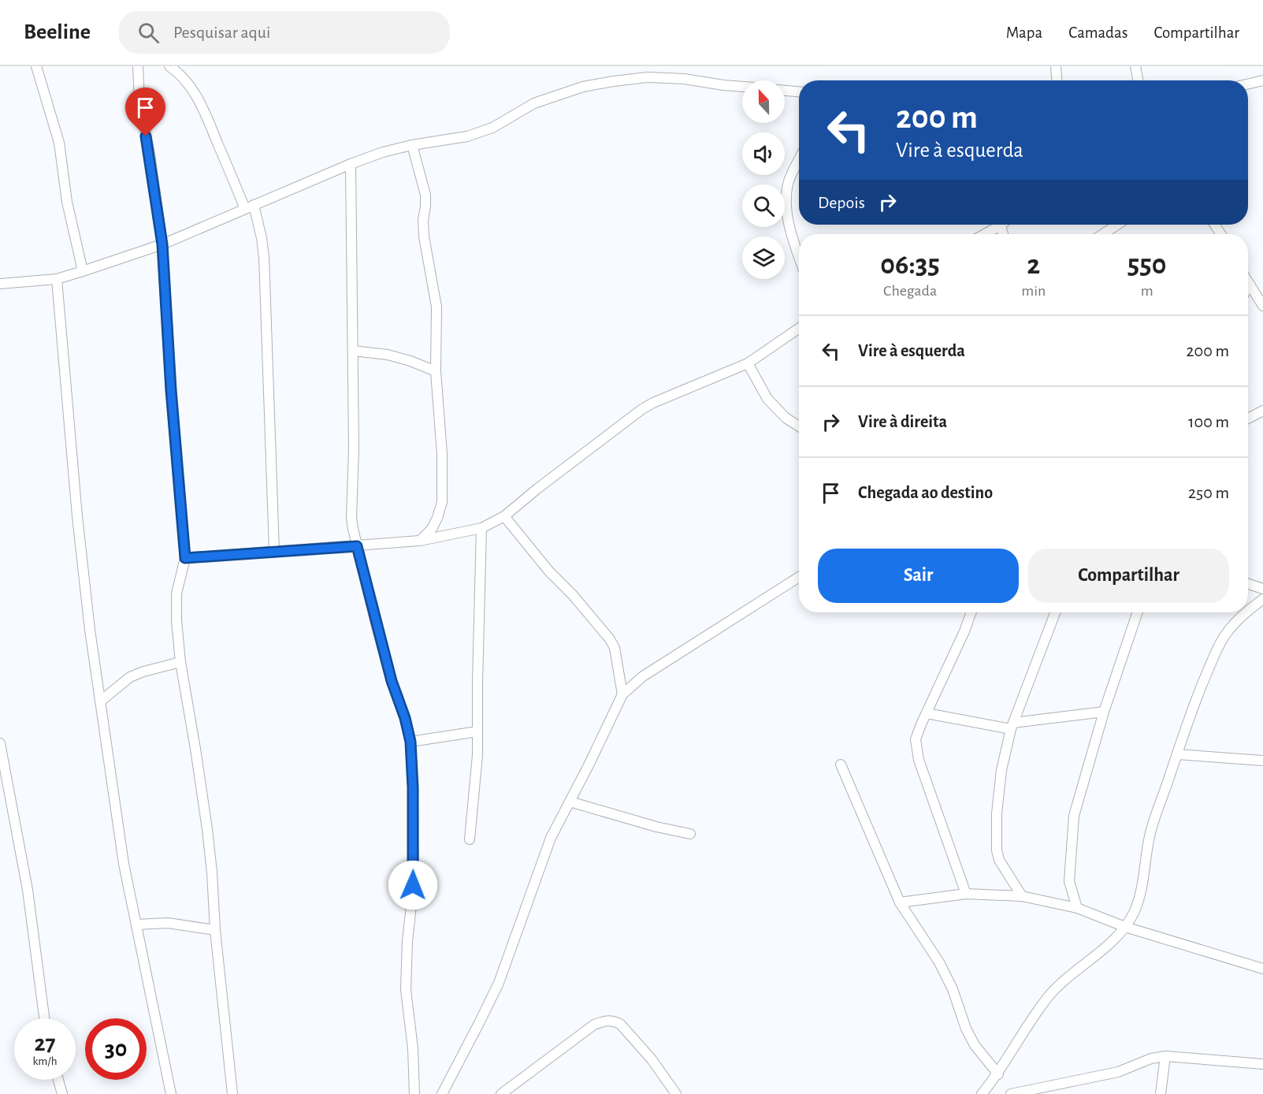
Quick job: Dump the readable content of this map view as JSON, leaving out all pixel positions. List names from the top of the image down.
{
  "north": "top",
  "page": {
    "header": "Beeline",
    "search": "Pesquisar aqui",
    "nav": ["Mapa", "Camadas", "Compartilhar"],
    "turn": ["200 m", "Vire à esquerda"],
    "then": "Depois",
    "eta": [
      "06:35",
      "Chegada",
      "2",
      "min",
      "550",
      "m"
    ],
    "list": [
      {
        "name": "Vire à esquerda",
        "value": "200 m"
      },
      {
        "name": "Vire à direita",
        "value": "100 m"
      },
      {
        "name": "Chegada ao destino",
        "value": "250 m"
      }
    ],
    "buttons": ["Sair", "Compartilhar"],
    "speed": "27 km/h",
    "limit": "30"
  }
}
